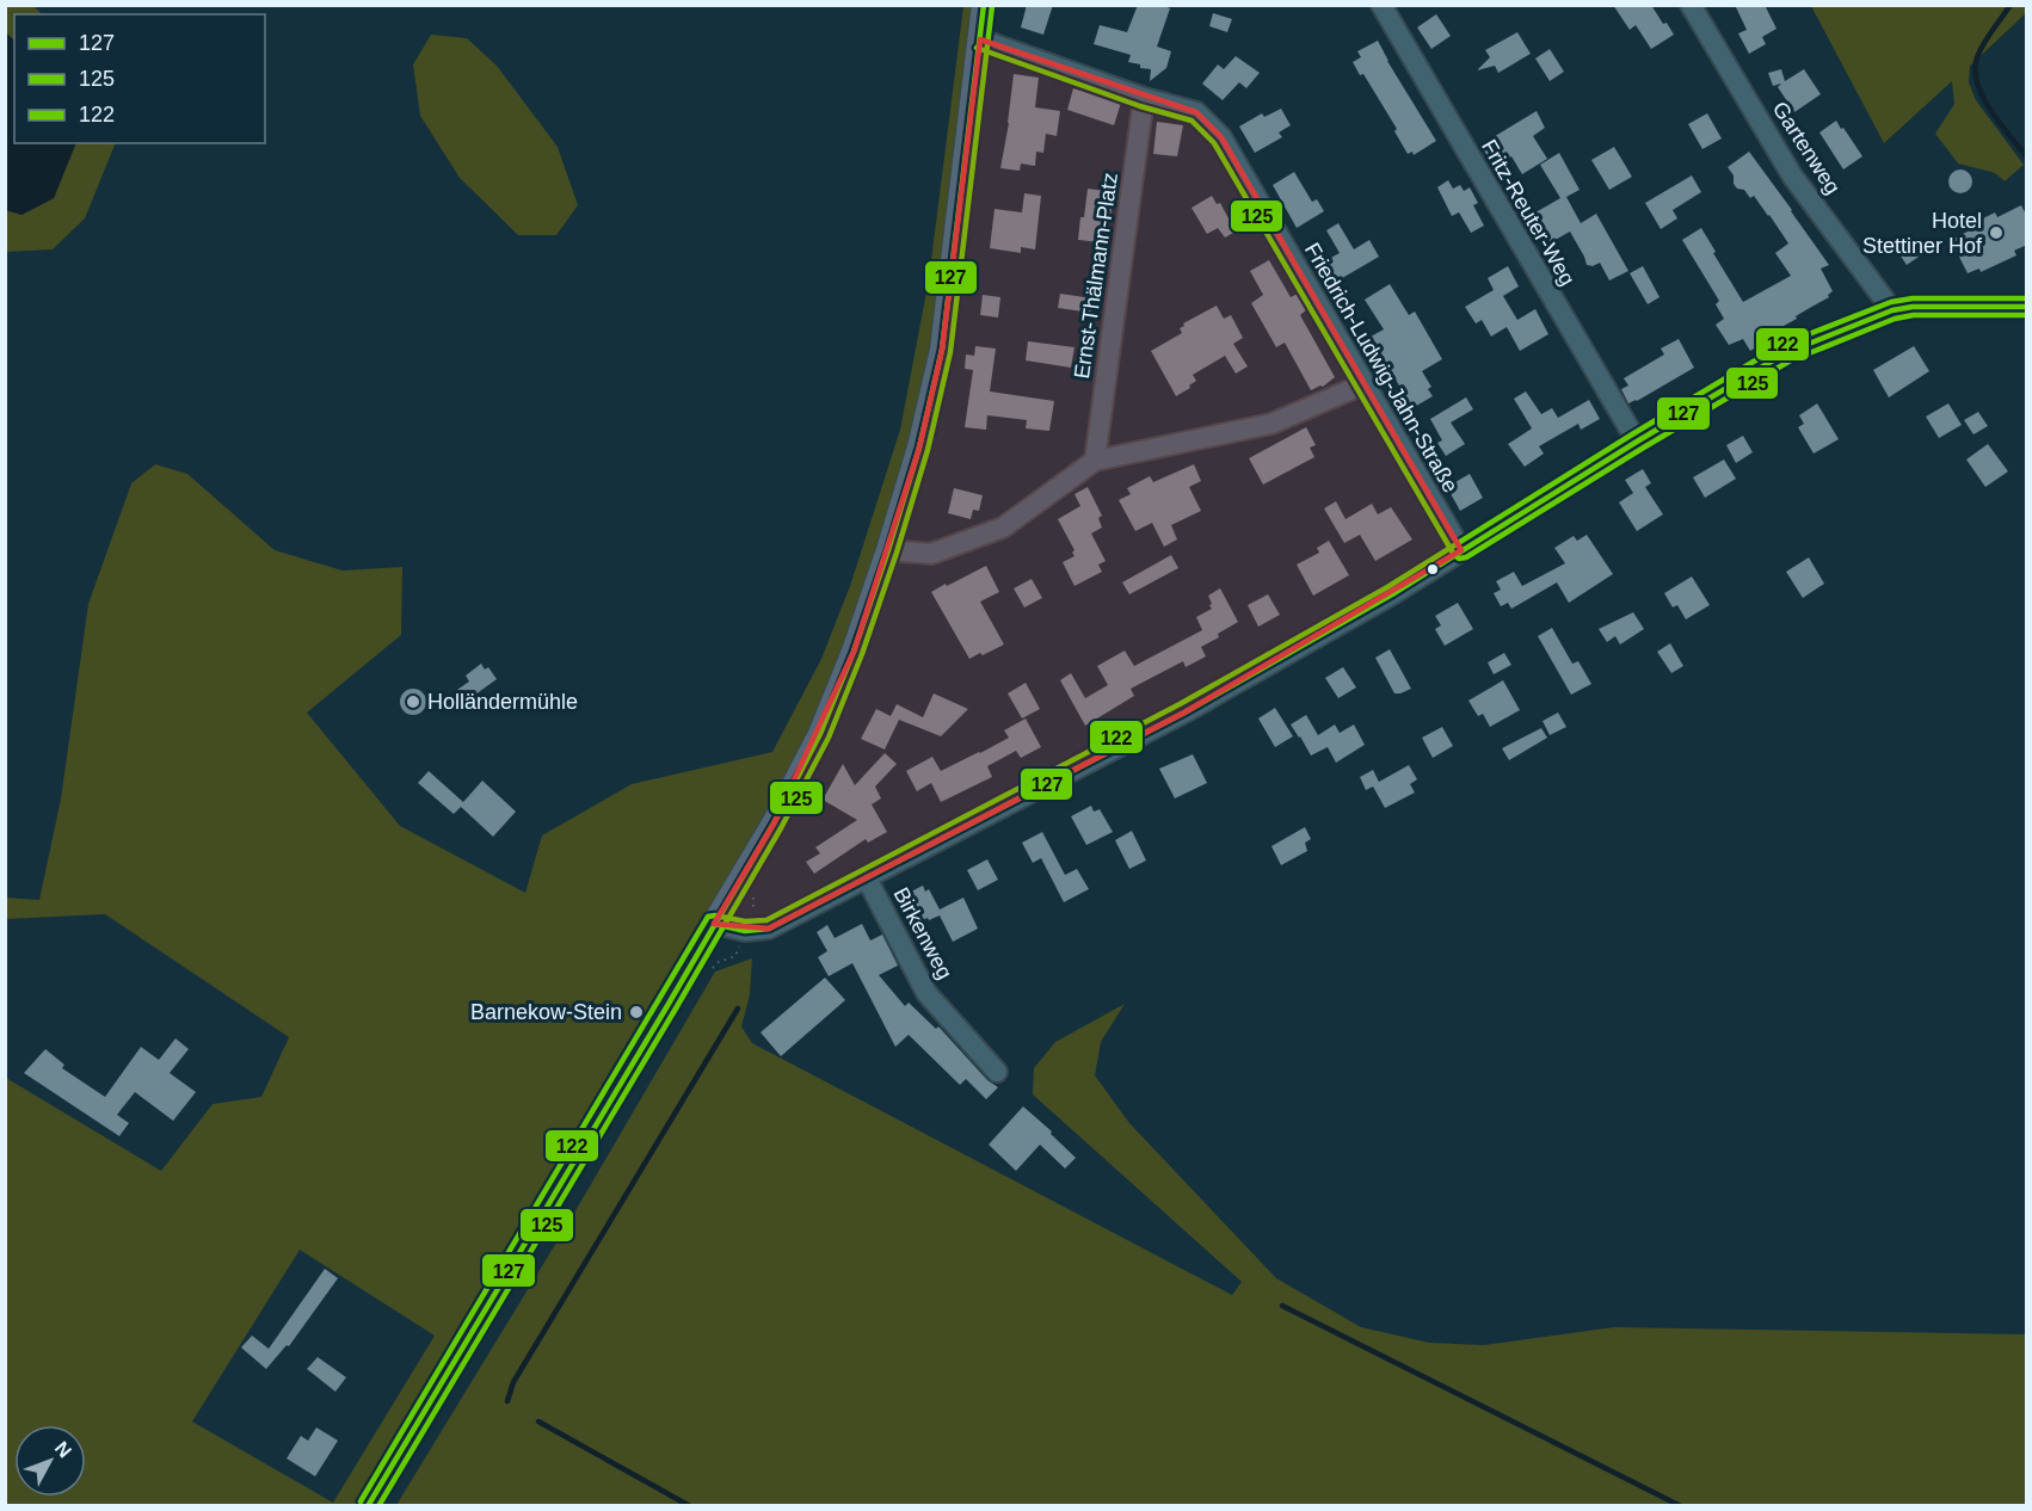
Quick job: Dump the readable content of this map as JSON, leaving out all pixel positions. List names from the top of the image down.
{
  "streets": {
    "street": [
      "Gartenweg",
      "Fritz-Reuter-Weg",
      "Ernst-Thälmann-Platz",
      "Friedrich-Ludwig-Jahn-Straße",
      "Birkenweg"
    ]
  },
  "crossings": [
    ["Ernst-Thälmann-Platz", "Friedrich-Ludwig-Jahn-Straße"]
  ],
  "places": ["Hotel Stettiner Hof", "Holländermühle", "Barnekow-Stein"],
  "lines": ["transit line 127", "transit line 125", "transit line 122"],
  "legend": ["127", "125", "122"],
  "north": "top right"
}
